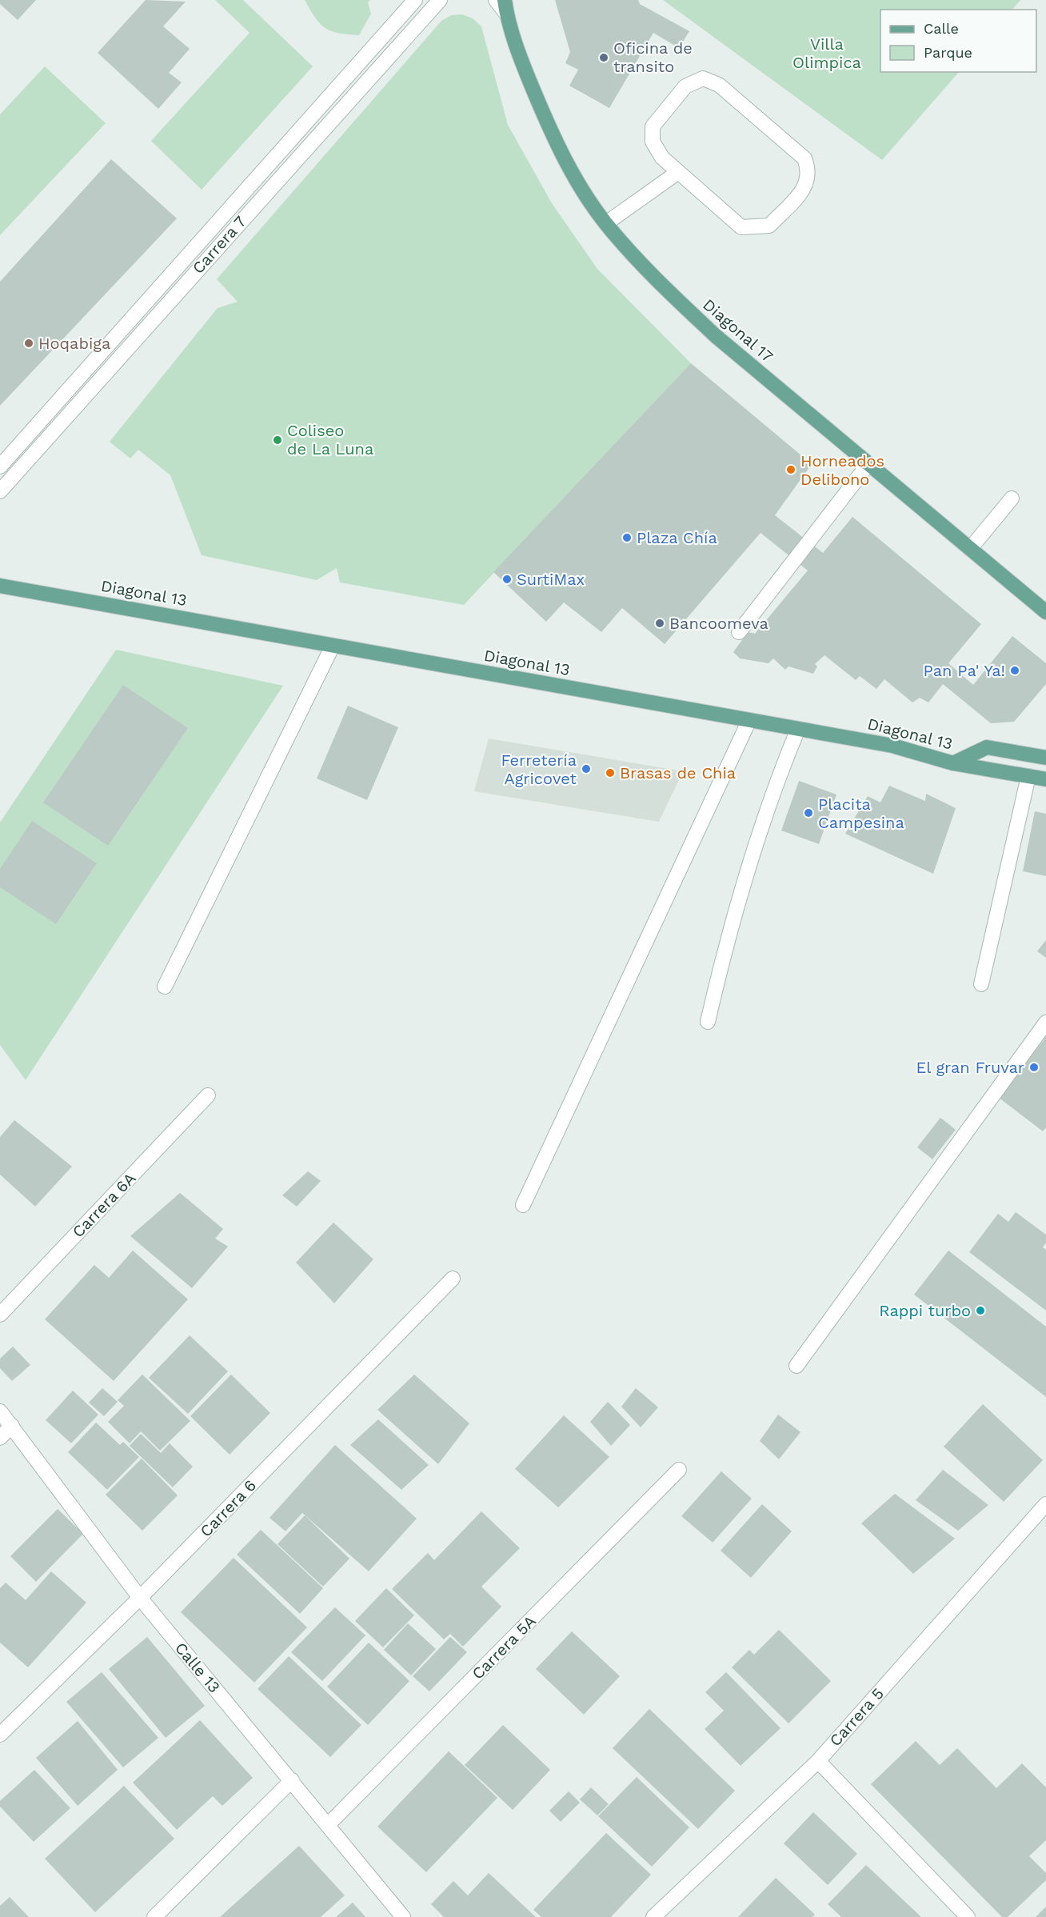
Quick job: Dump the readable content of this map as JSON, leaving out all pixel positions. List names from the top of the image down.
{
  "streets": {
    "main road": ["Diagonal 17", "Diagonal 13"],
    "street": [
      "Carrera 7",
      "Carrera 6A",
      "Carrera 6",
      "Carrera 5A",
      "Calle 13",
      "Carrera 5"
    ]
  },
  "crossings": [
    ["Carrera 6", "Calle 13"],
    ["Carrera 5A", "Calle 13"]
  ],
  "parks": ["Villa Olimpica"],
  "places": [
    "Oficina de transito",
    "Hoqabiga",
    "Coliseo de La Luna",
    "Horneados Delibono",
    "Plaza Chía",
    "SurtiMax",
    "Bancoomeva",
    "Pan Pa' Ya!",
    "Ferretería Agricovet",
    "Brasas de Chia",
    "Placita Campesina",
    "El gran Fruvar",
    "Rappi turbo"
  ],
  "legend": ["Calle", "Parque"]
}
